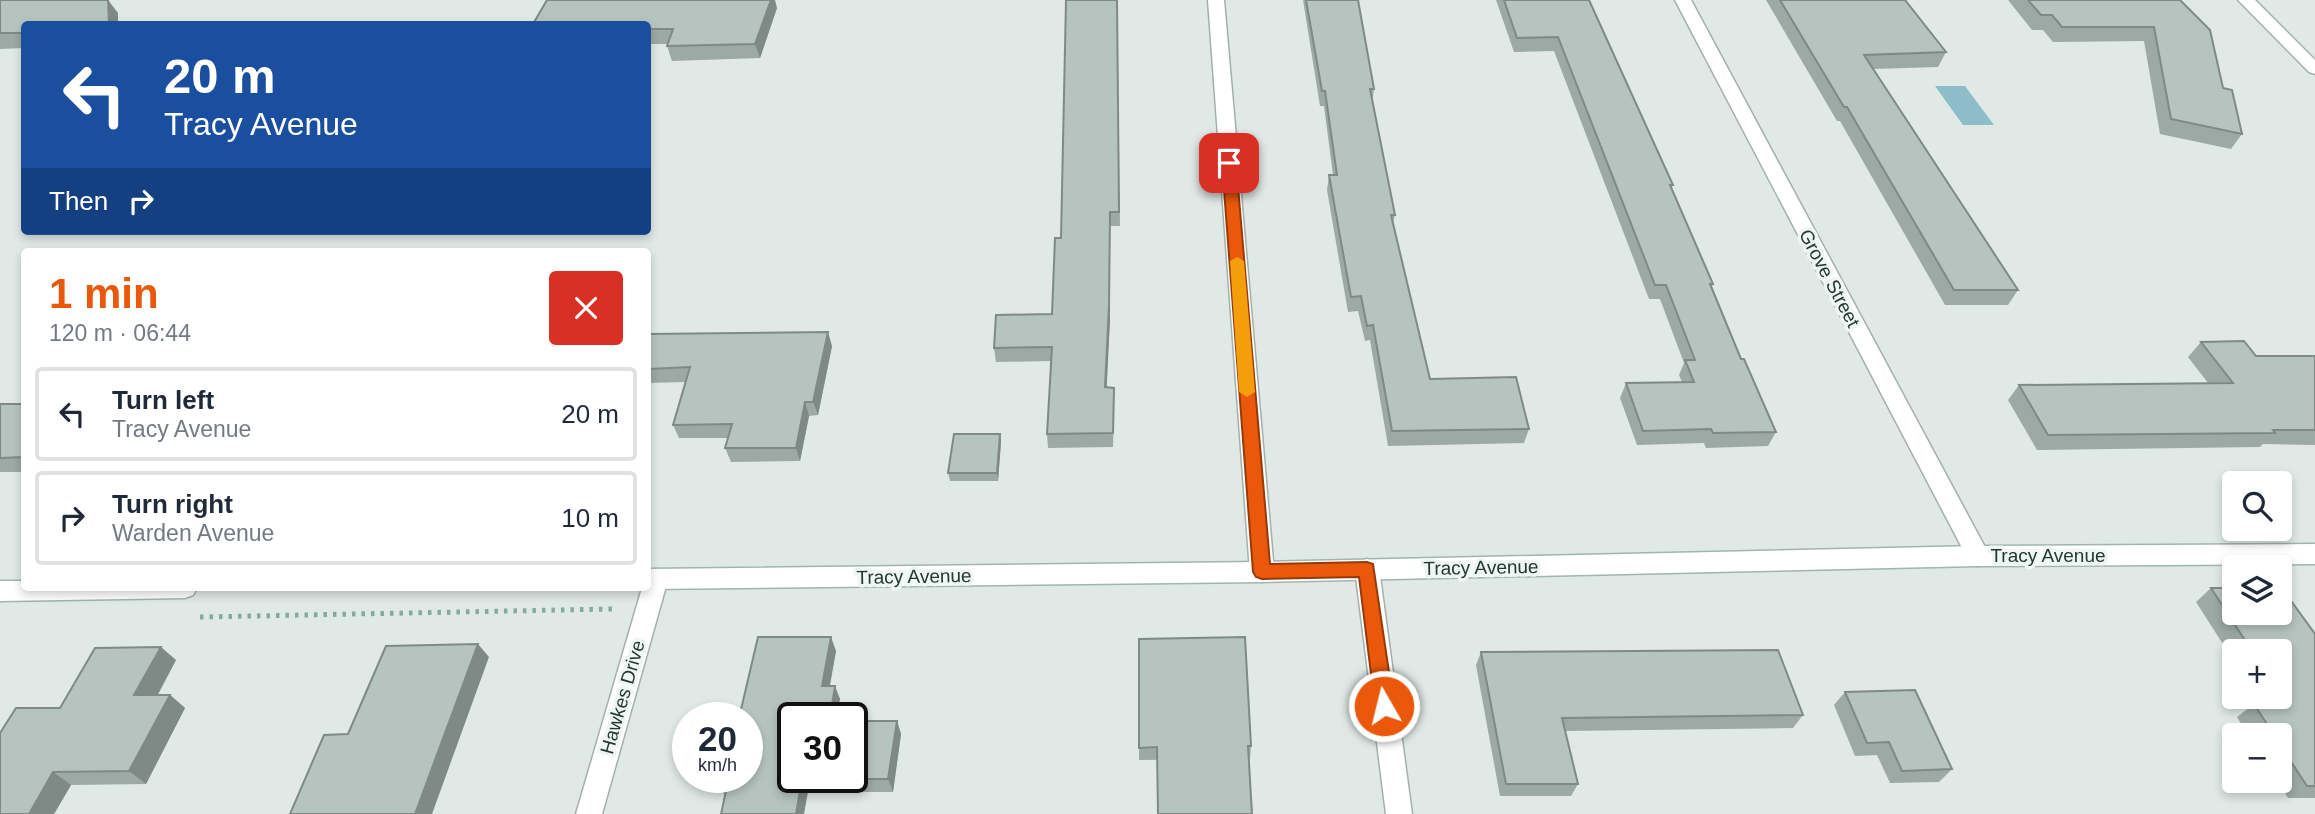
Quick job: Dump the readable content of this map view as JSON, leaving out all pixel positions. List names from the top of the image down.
{
  "streets": {
    "street": ["Grove Street", "Tracy Avenue", "Hawkes Drive"]
  },
  "crossings": [
    ["Grove Street", "Tracy Avenue"]
  ],
  "page": {
    "turn": ["20 m", "Tracy Avenue"],
    "then": "Then",
    "heading": ["1 min", "120 m · 06:44"],
    "list": [
      {
        "name": "Turn left",
        "note": "Tracy Avenue",
        "value": "20 m"
      },
      {
        "name": "Turn right",
        "note": "Warden Avenue",
        "value": "10 m"
      }
    ],
    "map_buttons": ["+", "−"],
    "speed": "20 km/h",
    "limit": "30"
  }
}
